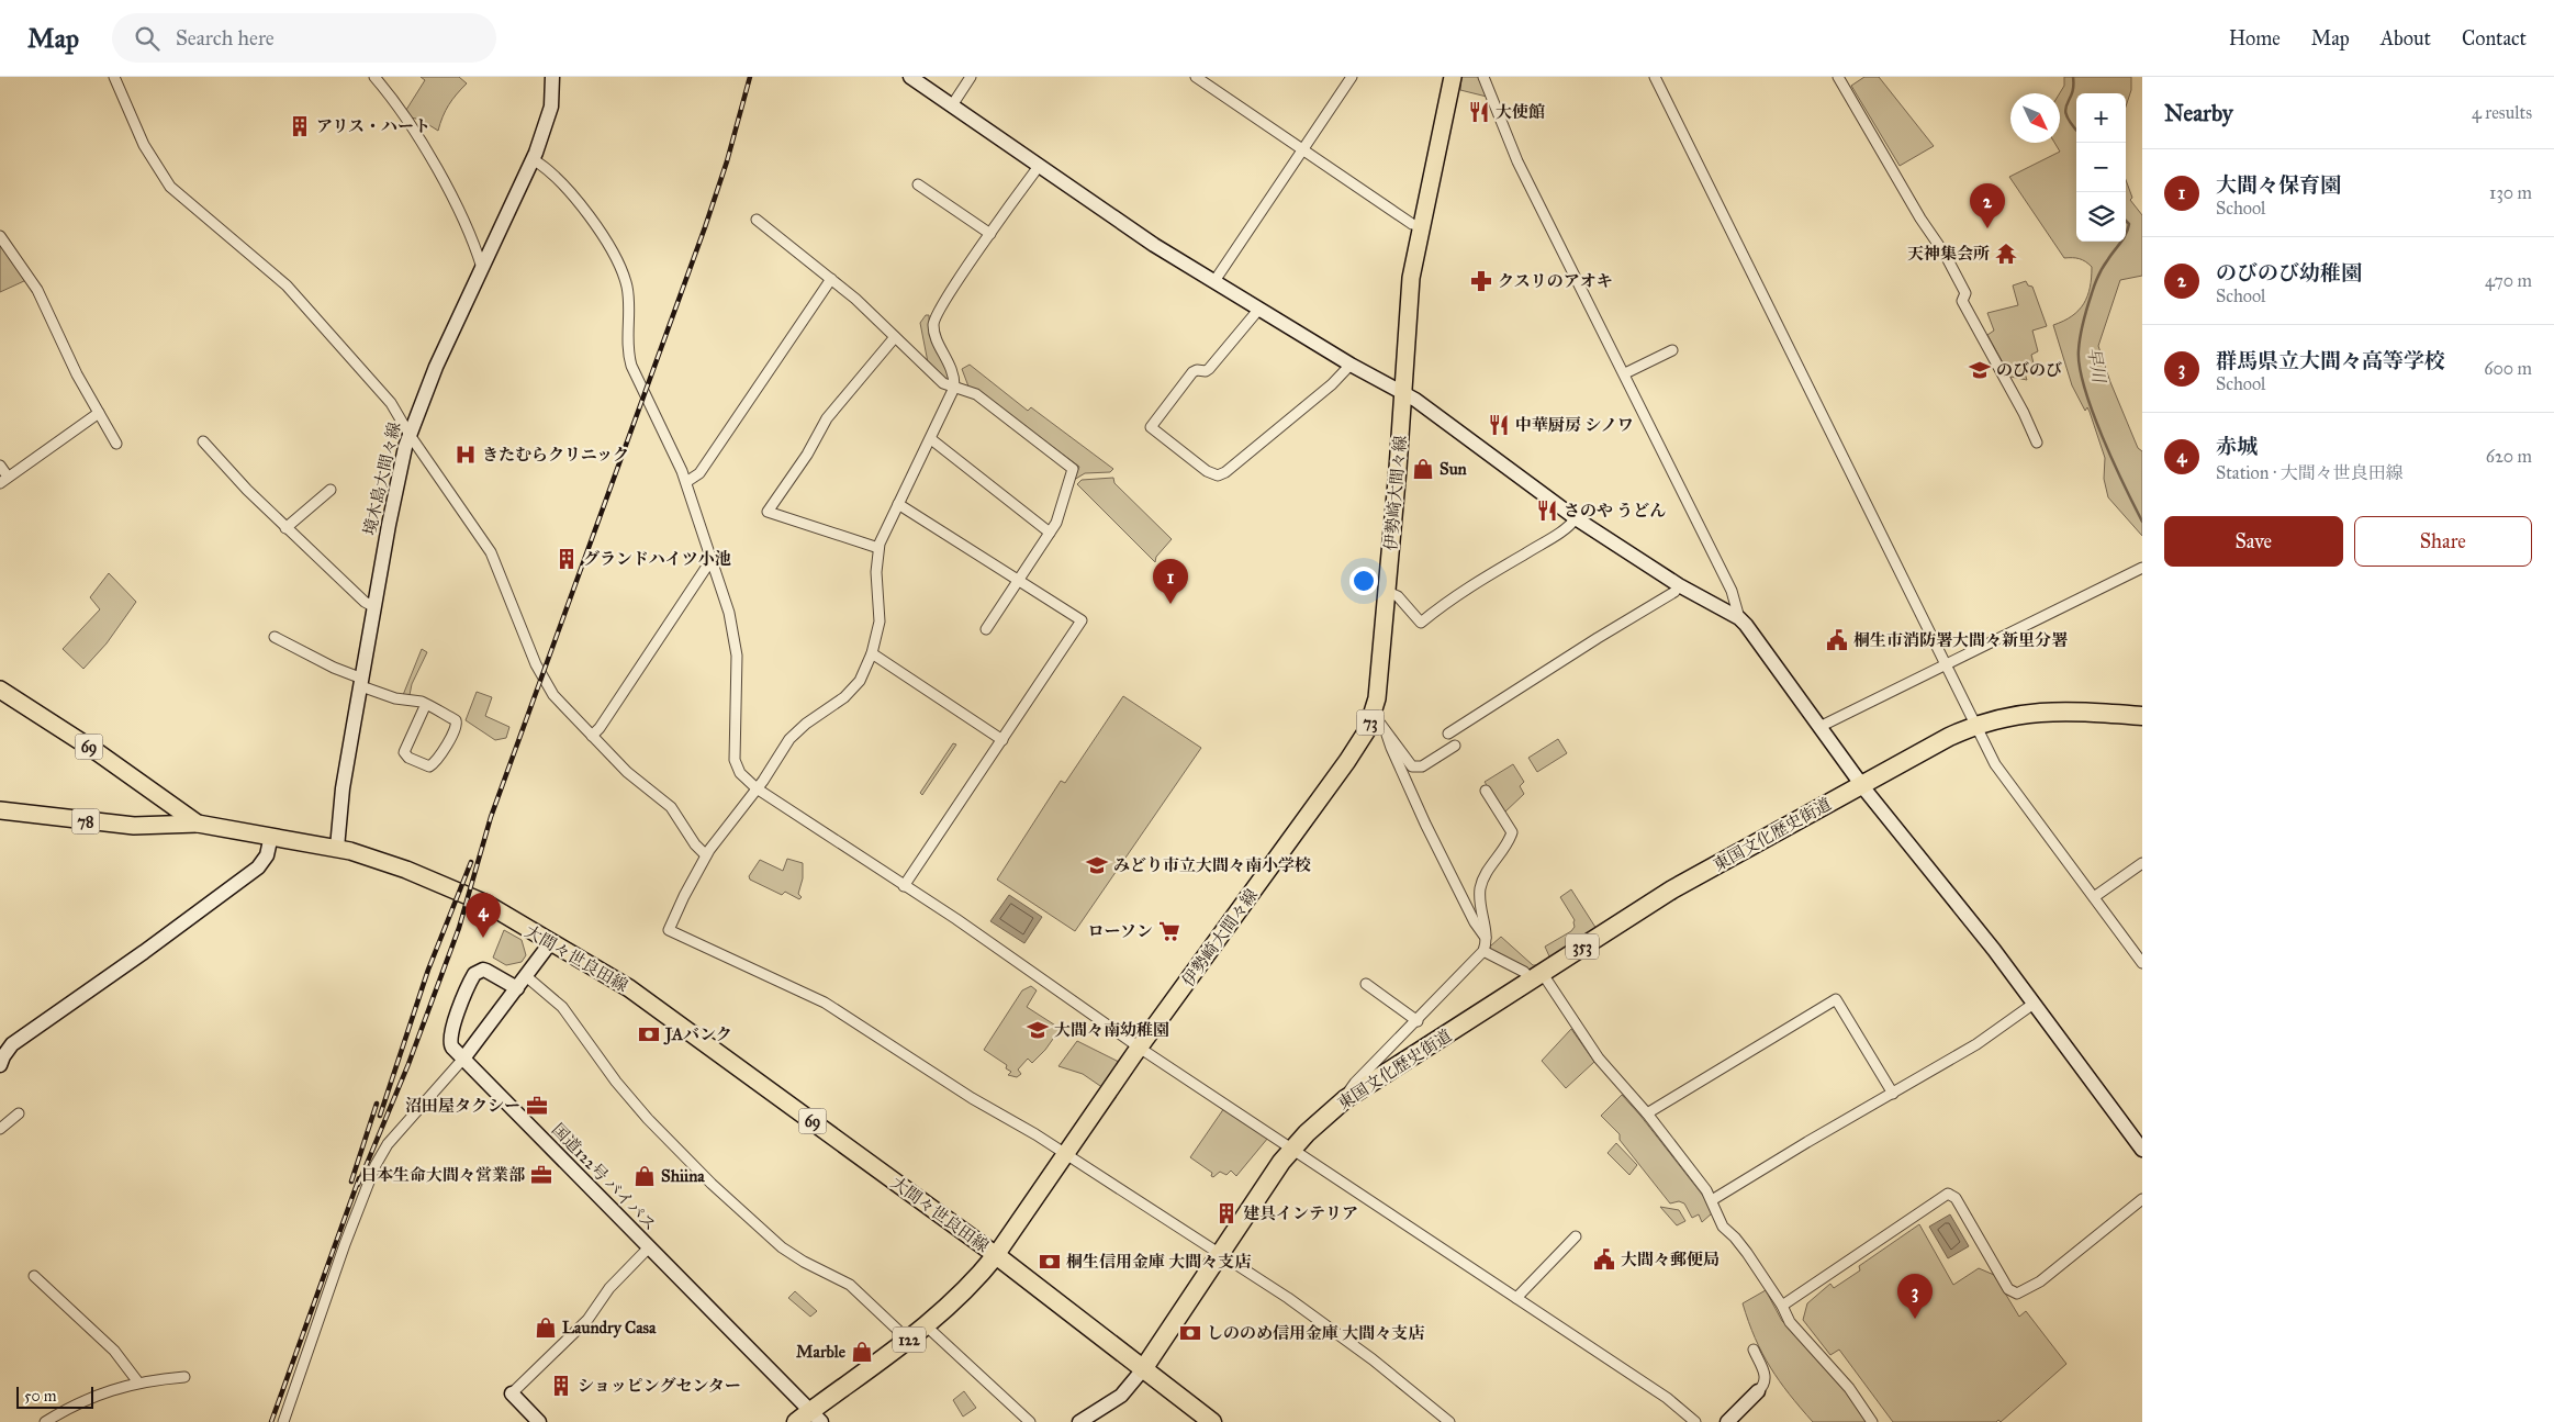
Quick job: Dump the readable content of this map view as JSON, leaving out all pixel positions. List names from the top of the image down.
{
  "streets": {
    "highway": ["東国文化歴史街道", "353", "122"],
    "main road": [
      "伊勢崎大間々線",
      "73",
      "69",
      "78",
      "大間々世良田線"
    ],
    "street": ["境木島大間々線", "国道122号 バイパス"]
  },
  "crossings": [
    ["境木島大間々線", "大間々世良田線"],
    ["伊勢崎大間々線", "大間々世良田線"],
    ["伊勢崎大間々線", "122"],
    ["78", "大間々世良田線"],
    ["大間々世良田線", "122"],
    ["国道122号 バイパス", "122"]
  ],
  "water": ["早川"],
  "places": {
    "restaurant": ["大使館", "中華厨房 シノワ", "さのや うどん"],
    "building": [
      "アリス・ハート",
      "グランドハイツ小池",
      "建具インテリア",
      "ショッピングセンター"
    ],
    "temple": ["天神集会所"],
    "pharmacy": ["クスリのアオキ"],
    "school or university": ["のびのび", "みどり市立大間々南小学校", "大間々南幼稚園"],
    "hospital": ["きたむらクリニック"],
    "shop": [
      "Sun",
      "Shiina",
      "Laundry Casa",
      "Marble"
    ],
    "public building": ["桐生市消防署大間々新里分署", "大間々郵便局"],
    "supermarket": ["ローソン"],
    "bank": ["JAバンク", "桐生信用金庫 大間々支店", "しののめ信用金庫 大間々支店"],
    "office": ["沼田屋タクシー", "日本生命大間々営業部"]
  },
  "scale_bar": "50 m",
  "north": "bottom right",
  "page": {
    "header": "Map",
    "search": "Search here",
    "nav": [
      "Home",
      "Map",
      "About",
      "Contact"
    ],
    "heading": ["Nearby", "4 results"],
    "map_buttons": ["+", "−"],
    "list": [
      {
        "mark": "1",
        "name": "大間々保育園",
        "note": "School",
        "value": "130 m"
      },
      {
        "mark": "2",
        "name": "のびのび幼稚園",
        "note": "School",
        "value": "470 m"
      },
      {
        "mark": "3",
        "name": "群馬県立大間々高等学校",
        "note": "School",
        "value": "600 m"
      },
      {
        "mark": "4",
        "name": "赤城",
        "note": "Station · 大間々世良田線",
        "value": "620 m"
      }
    ],
    "pins": [
      "2",
      "1",
      "4",
      "3"
    ],
    "buttons": ["Save", "Share"],
    "scale": "50 m"
  }
}
